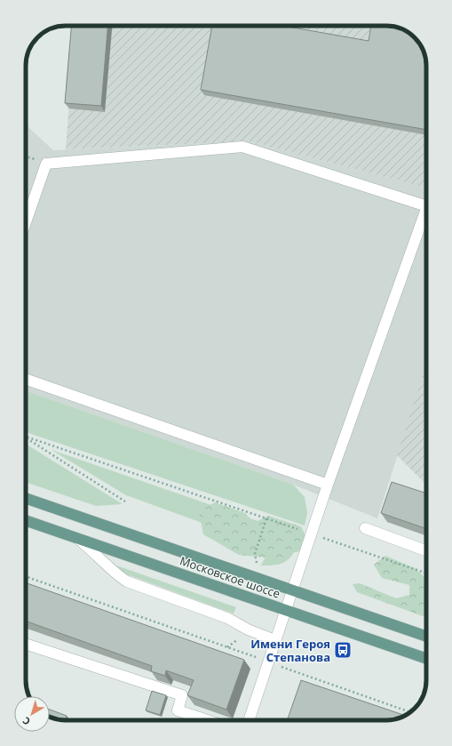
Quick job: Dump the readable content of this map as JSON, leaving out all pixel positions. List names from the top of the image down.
{
  "streets": {
    "main road": ["Московское шоссе"]
  },
  "places": {
    "bus stop": ["Имени Героя Степанова"]
  },
  "north": "bottom left"
}
